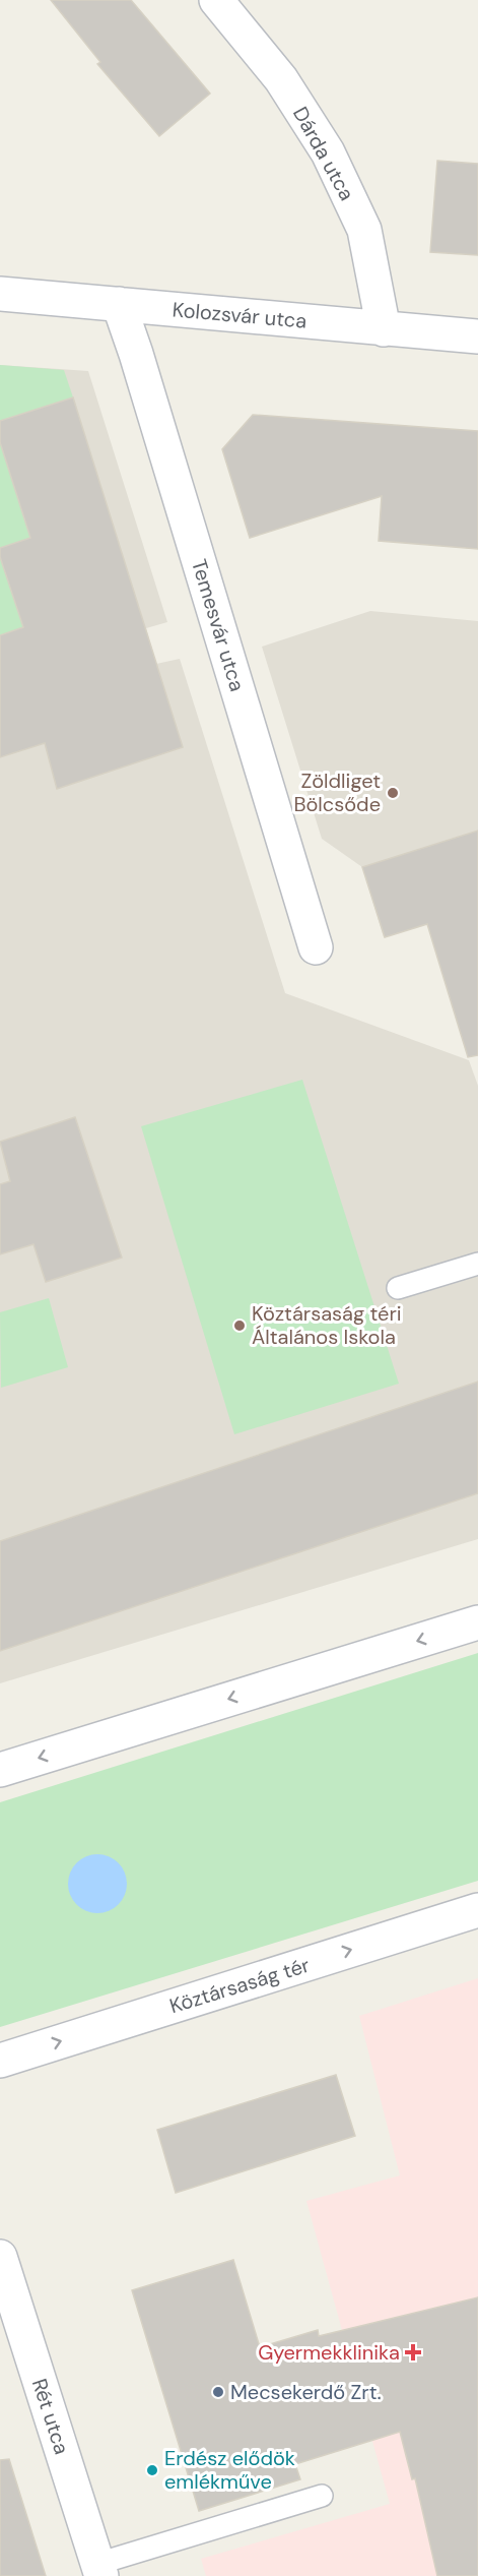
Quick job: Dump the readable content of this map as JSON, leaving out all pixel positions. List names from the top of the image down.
{
  "streets": {
    "street": [
      "Dárda utca",
      "Kolozsvár utca",
      "Temesvár utca",
      "Köztársaság tér",
      "Rét utca"
    ]
  },
  "crossings": [
    ["Dárda utca", "Kolozsvár utca"],
    ["Kolozsvár utca", "Temesvár utca"]
  ],
  "places": {
    "other": [
      "Zöldliget Bölcsőde",
      "Köztársaság téri Általános Iskola",
      "Mecsekerdő Zrt.",
      "Erdész elődök emlékműve"
    ],
    "health": ["Gyermekklinika"]
  }
}
